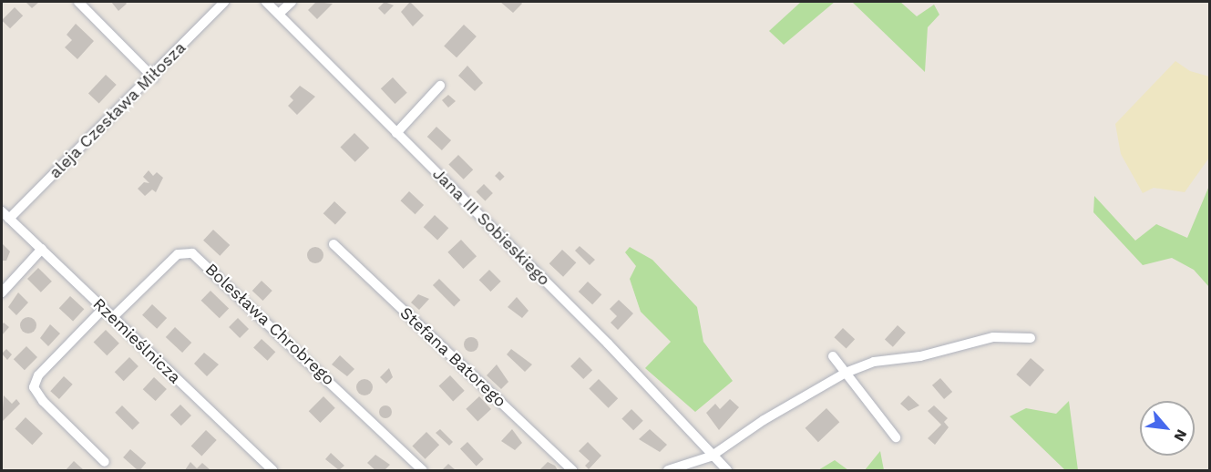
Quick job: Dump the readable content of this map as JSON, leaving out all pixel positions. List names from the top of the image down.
{
  "streets": {
    "street": [
      "aleja Czesława Miłosza",
      "Jana III Sobieskiego",
      "Bolesława Chrobrego",
      "Rzemieślnicza",
      "Stefana Batorego"
    ]
  },
  "crossings": [
    ["aleja Czesława Miłosza", "Rzemieślnicza"],
    ["Bolesława Chrobrego", "Rzemieślnicza"]
  ],
  "north": "bottom right"
}
